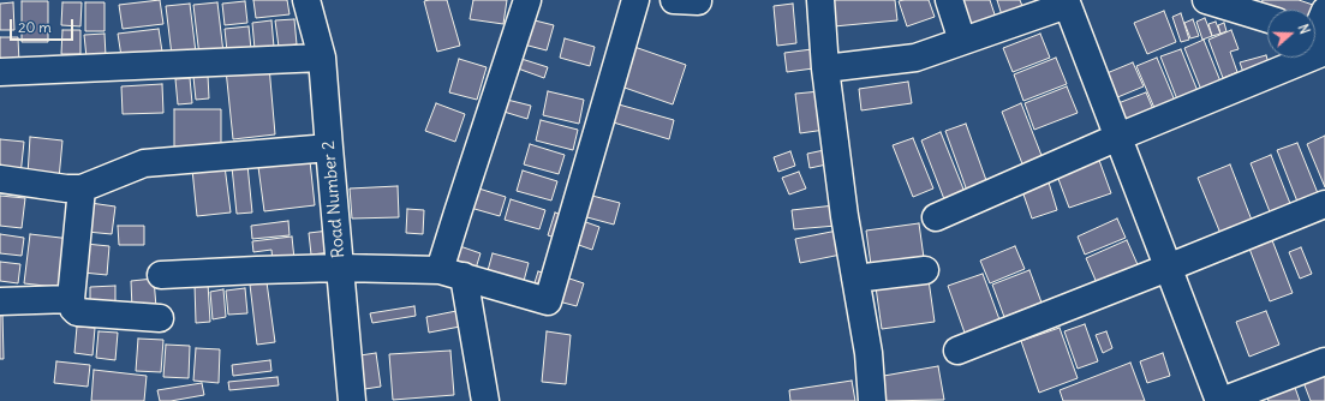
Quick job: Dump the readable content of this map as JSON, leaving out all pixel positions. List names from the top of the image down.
{
  "streets": {
    "street": ["Road Number 2"]
  },
  "scale_bar": "20 m",
  "north": "right"
}
